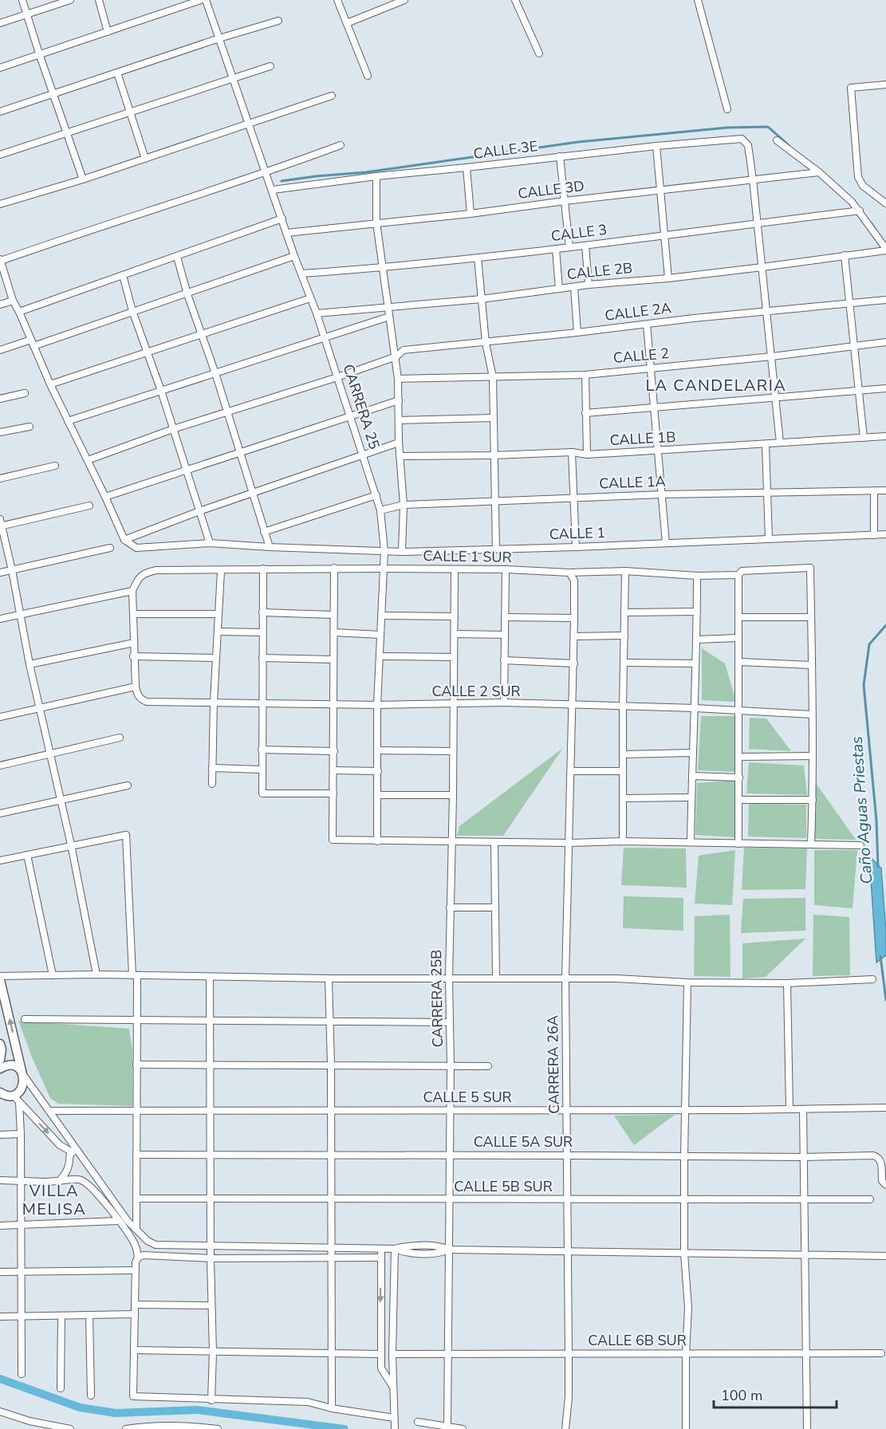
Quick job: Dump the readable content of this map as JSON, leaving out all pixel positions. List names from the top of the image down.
{
  "streets": {
    "street": [
      "CALLE 3E",
      "CALLE 3D",
      "CALLE 3",
      "CALLE 2B",
      "CALLE 2A",
      "CALLE 2",
      "CARRERA 25",
      "CALLE 1B",
      "CALLE 1A",
      "CALLE 1",
      "CALLE 1 SUR",
      "CALLE 2 SUR",
      "CARRERA 25B",
      "CARRERA 26A",
      "CALLE 5 SUR",
      "CALLE 5A SUR",
      "CALLE 5B SUR",
      "CALLE 6B SUR"
    ]
  },
  "crossings": [
    ["CALLE 3E", "CALLE 3D"],
    ["CALLE 3E", "CARRERA 25"],
    ["CALLE 3D", "CARRERA 25"],
    ["CALLE 3", "CARRERA 25"],
    ["CALLE 2B", "CARRERA 25"],
    ["CARRERA 25", "CALLE 1A"],
    ["CARRERA 25", "CALLE 1"],
    ["CARRERA 25", "CALLE 1 SUR"],
    ["CARRERA 25", "CALLE 2 SUR"],
    ["CALLE 1 SUR", "CARRERA 25B"],
    ["CALLE 1 SUR", "CARRERA 26A"],
    ["CALLE 2 SUR", "CARRERA 25B"],
    ["CALLE 2 SUR", "CARRERA 26A"],
    ["CARRERA 25B", "CALLE 5 SUR"],
    ["CARRERA 25B", "CALLE 5A SUR"],
    ["CARRERA 25B", "CALLE 5B SUR"],
    ["CARRERA 25B", "CALLE 6B SUR"],
    ["CARRERA 26A", "CALLE 5 SUR"],
    ["CARRERA 26A", "CALLE 5A SUR"],
    ["CARRERA 26A", "CALLE 5B SUR"],
    ["CARRERA 26A", "CALLE 6B SUR"]
  ],
  "districts": ["LA CANDELARIA", "VILLA MELISA"],
  "water": ["Caño Aguas Priestas"],
  "scale_bar": "100 m"
}
